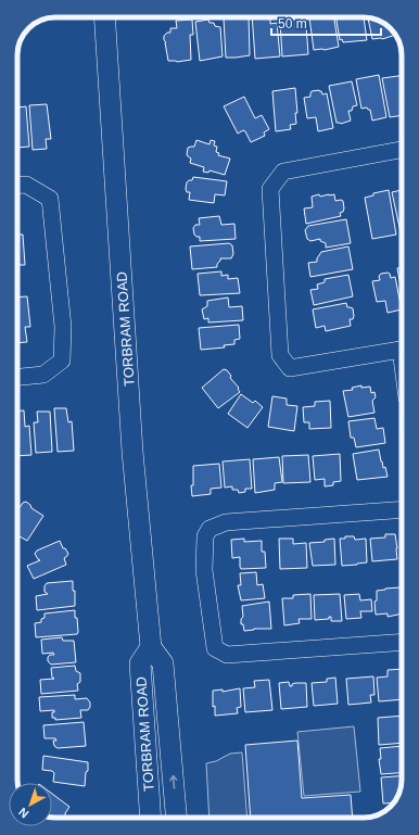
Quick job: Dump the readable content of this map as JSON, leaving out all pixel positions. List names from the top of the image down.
{
  "streets": {
    "main road": ["TORBRAM ROAD"]
  },
  "scale_bar": "50 m",
  "north": "bottom left"
}
